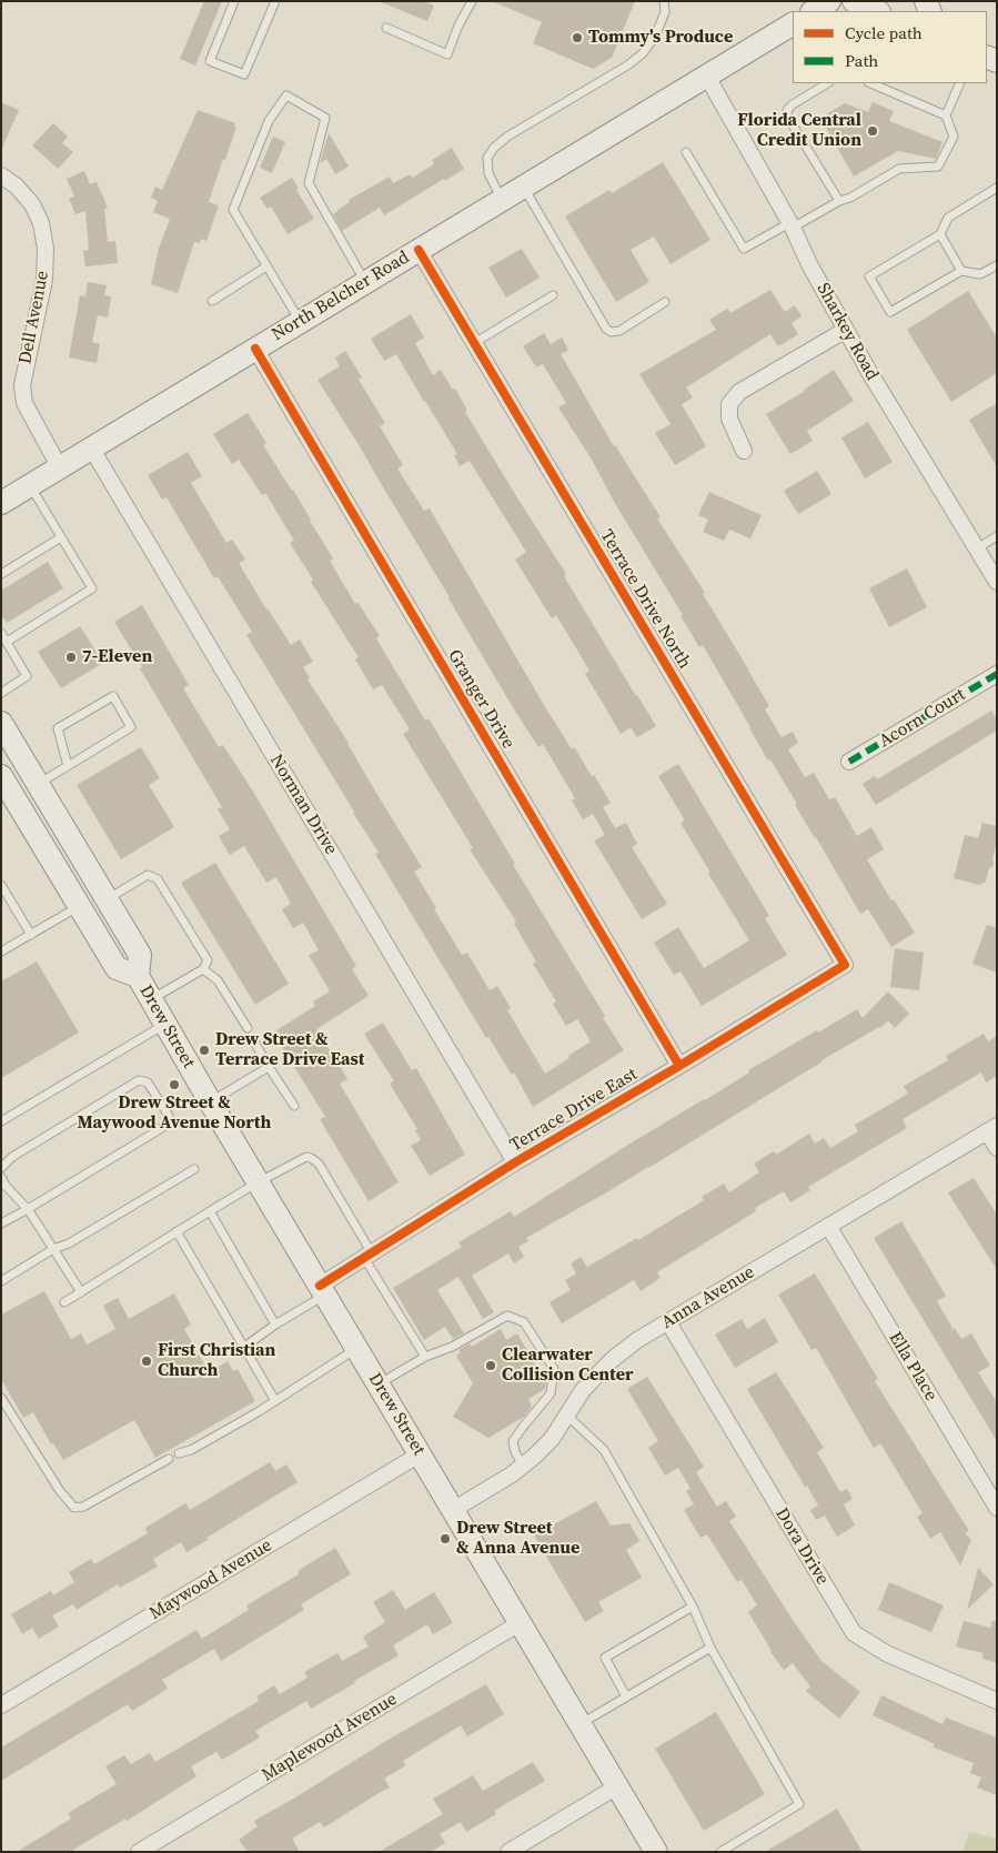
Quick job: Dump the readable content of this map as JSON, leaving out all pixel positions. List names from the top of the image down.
{
  "streets": {
    "main road": ["North Belcher Road", "Drew Street"],
    "street": [
      "Dell Avenue",
      "Sharkey Road",
      "Terrace Drive North",
      "Granger Drive",
      "Acorn Court",
      "Norman Drive",
      "Terrace Drive East",
      "Anna Avenue",
      "Ella Place",
      "Dora Drive",
      "Maywood Avenue",
      "Maplewood Avenue"
    ]
  },
  "crossings": [
    ["North Belcher Road", "Dell Avenue"],
    ["North Belcher Road", "Sharkey Road"],
    ["North Belcher Road", "Terrace Drive North"],
    ["North Belcher Road", "Granger Drive"],
    ["North Belcher Road", "Norman Drive"],
    ["Terrace Drive North", "Terrace Drive East"],
    ["Granger Drive", "Terrace Drive East"],
    ["Norman Drive", "Terrace Drive East"],
    ["Drew Street", "Terrace Drive East"],
    ["Drew Street", "Anna Avenue"],
    ["Drew Street", "Maywood Avenue"],
    ["Drew Street", "Maplewood Avenue"],
    ["Anna Avenue", "Ella Place"],
    ["Anna Avenue", "Dora Drive"]
  ],
  "places": [
    "Tommy's Produce",
    "Florida Central Credit Union",
    "7-Eleven",
    "Drew Street & Terrace Drive East",
    "Drew Street & Maywood Avenue North",
    "First Christian Church",
    "Clearwater Collision Center",
    "Drew Street & Anna Avenue"
  ],
  "legend": ["Cycle path", "Path"]
}
